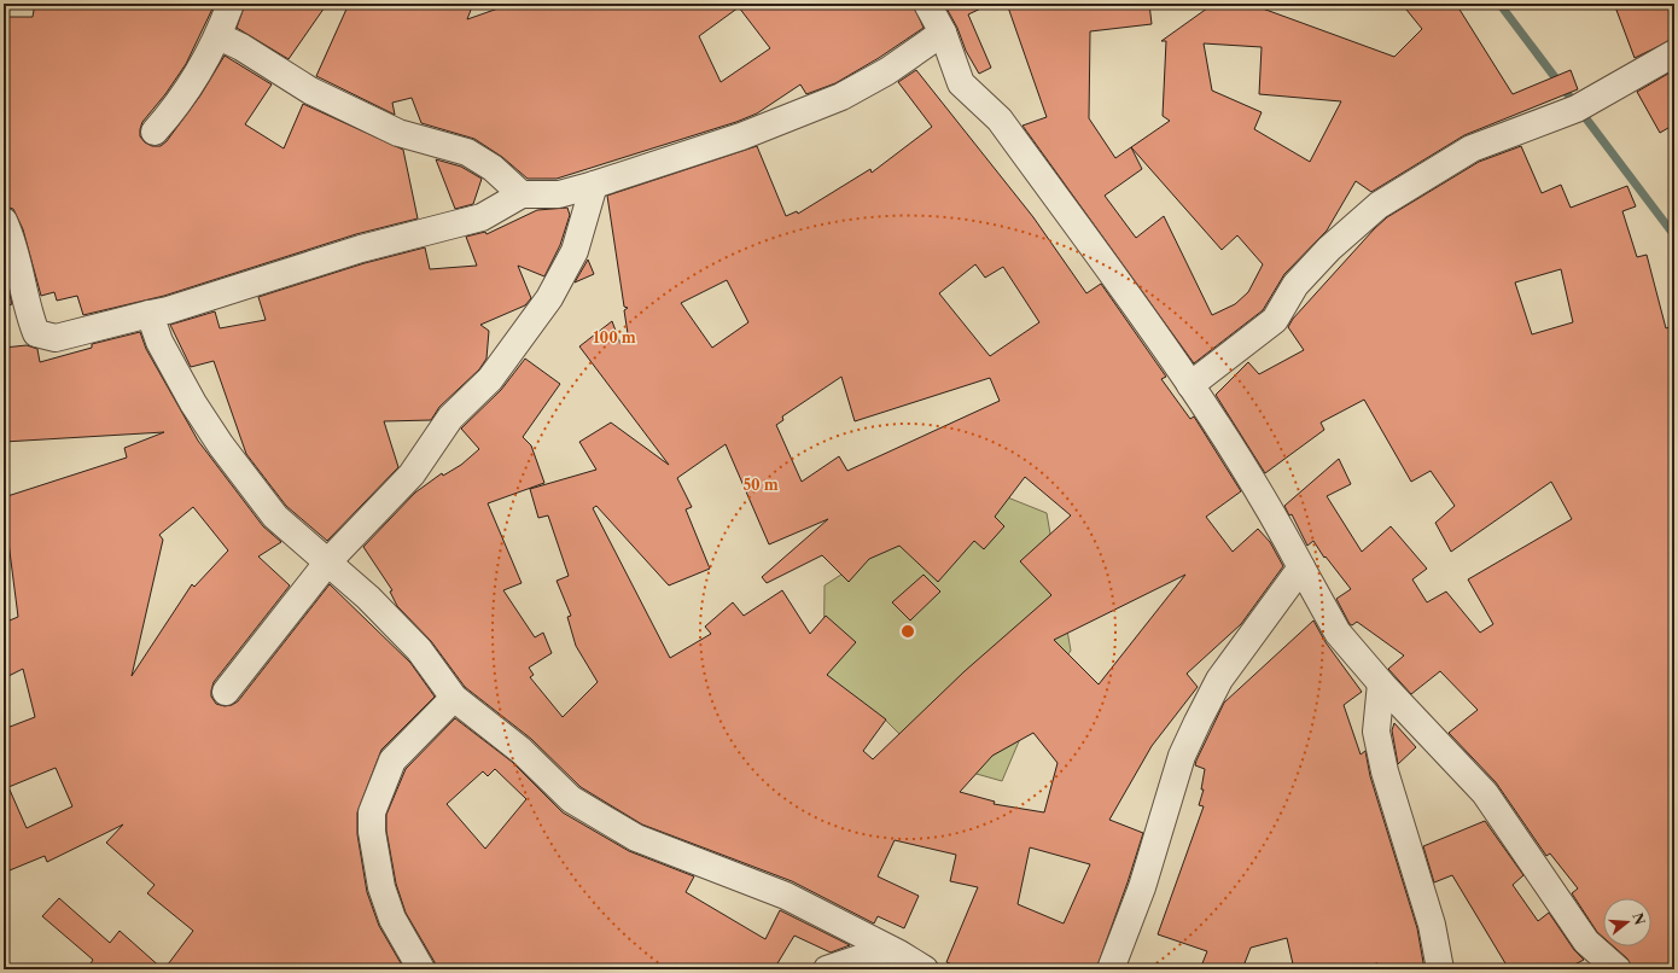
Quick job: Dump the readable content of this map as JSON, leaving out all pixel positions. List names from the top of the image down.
{
  "north": "right",
  "rings": ["100 m", "50 m"]
}
